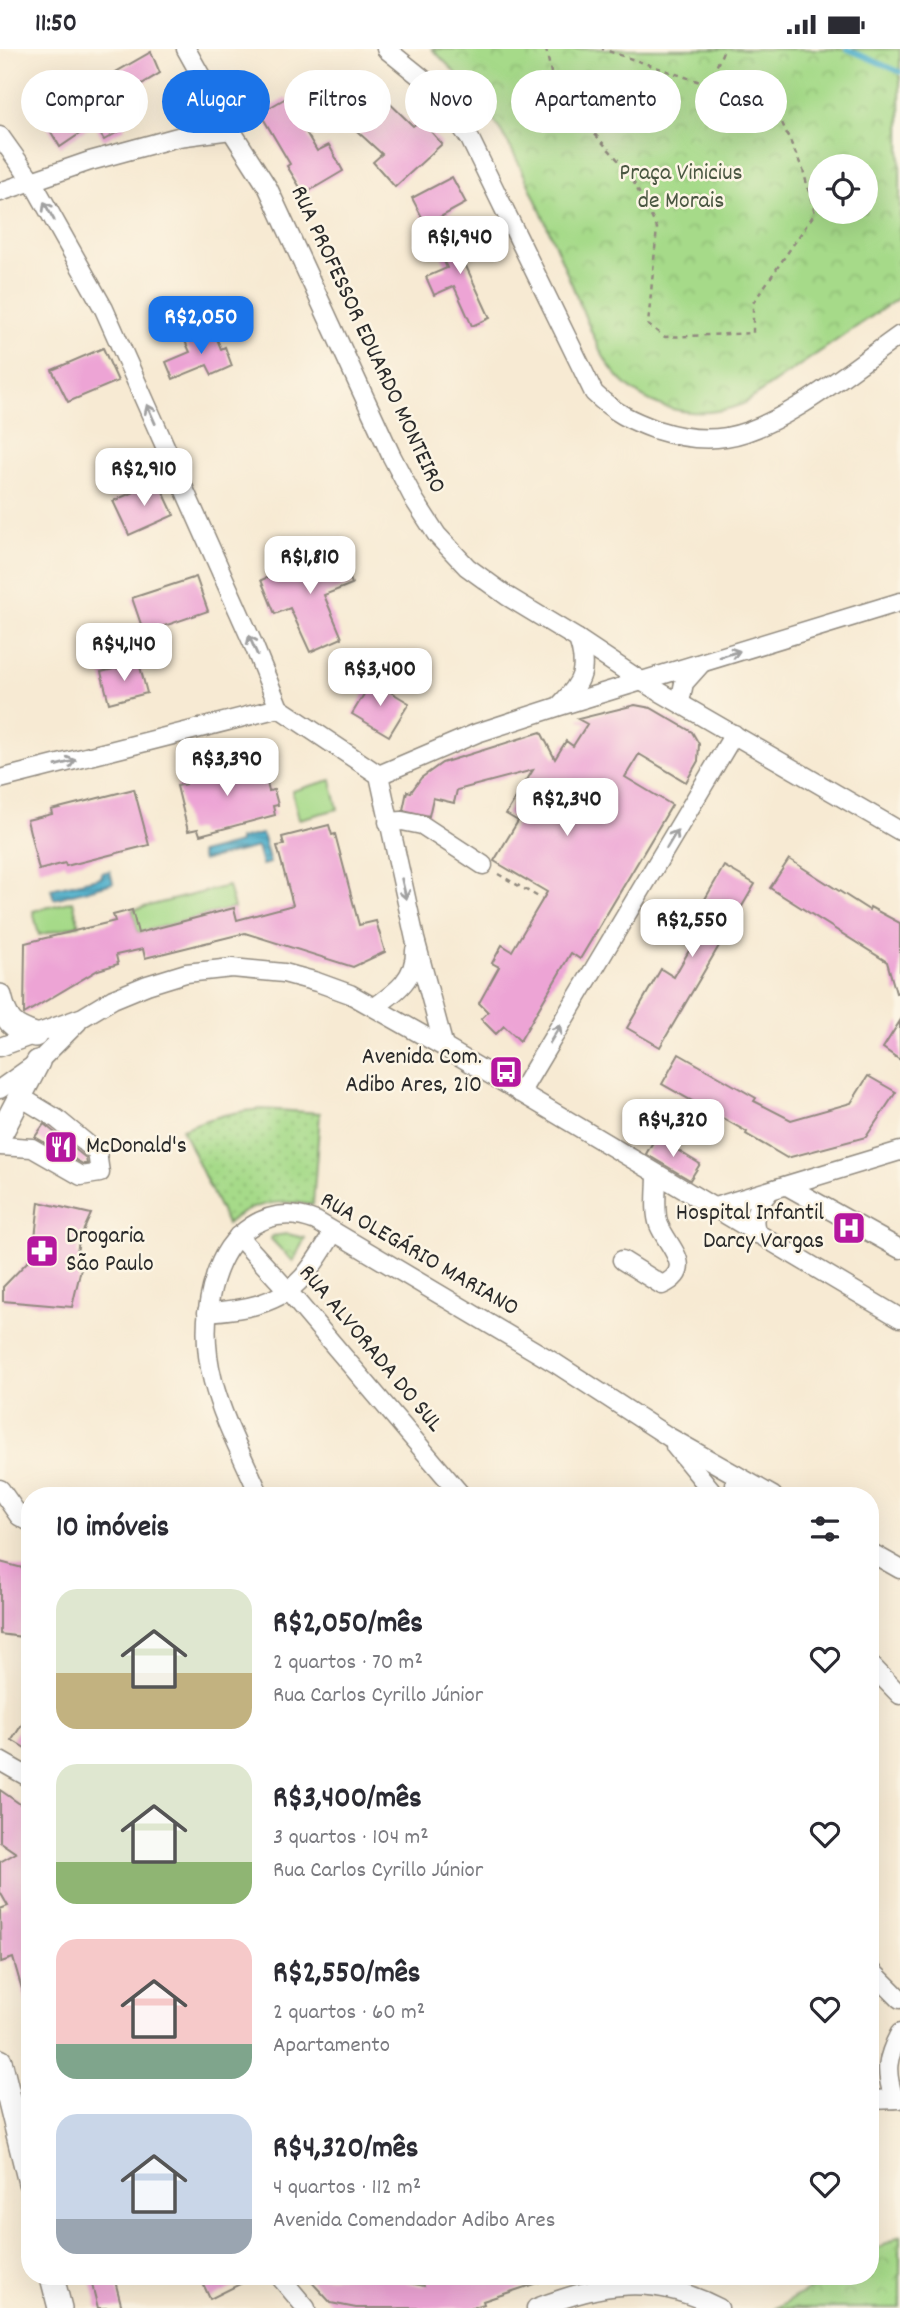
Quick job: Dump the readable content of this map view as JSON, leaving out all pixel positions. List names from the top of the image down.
{
  "streets": {
    "street": ["RUA PROFESSOR EDUARDO MONTEIRO", "RUA OLEGÁRIO MARIANO", "RUA ALVORADA DO SUL"]
  },
  "crossings": [
    ["RUA OLEGÁRIO MARIANO", "RUA ALVORADA DO SUL"]
  ],
  "parks": ["Praça Vinicius de Morais"],
  "places": {
    "bus stop": ["Avenida Com. Adibo Ares, 210"],
    "restaurant": ["McDonald's"],
    "hospital": ["Hospital Infantil Darcy Vargas"],
    "pharmacy": ["Drogaria São Paulo"]
  },
  "page": {
    "status": "11:50",
    "chip": [
      "Comprar",
      "Alugar",
      "Filtros",
      "Novo",
      "Apartamento",
      "Casa"
    ],
    "price": [
      "R$1,940",
      "R$2,050",
      "R$2,910",
      "R$1,810",
      "R$4,140",
      "R$3,400",
      "R$3,390",
      "R$2,340",
      "R$2,550",
      "R$4,320"
    ],
    "heading": "10 imóveis",
    "list": [
      {
        "name": "R$2,050/mês",
        "note": "2 quartos · 70 m² · Rua Carlos Cyrillo Júnior"
      },
      {
        "name": "R$3,400/mês",
        "note": "3 quartos · 104 m² · Rua Carlos Cyrillo Júnior"
      },
      {
        "name": "R$2,550/mês",
        "note": "2 quartos · 60 m² · Apartamento"
      },
      {
        "name": "R$4,320/mês",
        "note": "4 quartos · 112 m² · Avenida Comendador Adibo Ares"
      }
    ]
  }
}
